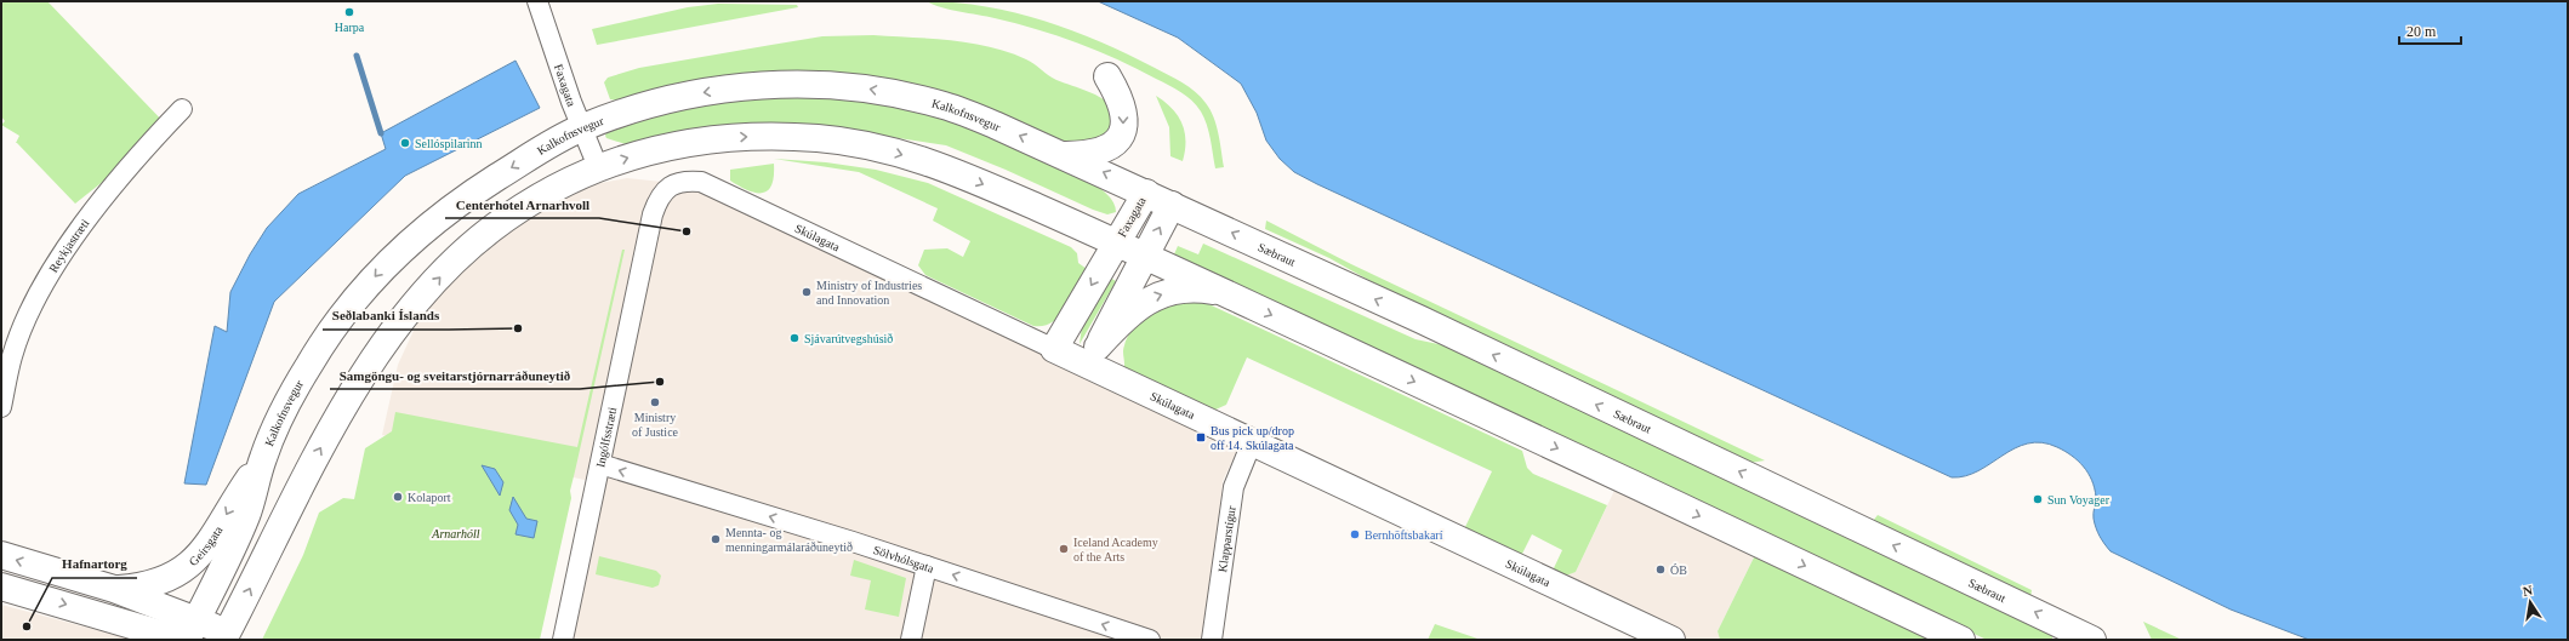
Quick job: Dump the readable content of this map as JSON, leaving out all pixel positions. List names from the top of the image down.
{
  "streets": {
    "main road": [
      "Faxagata",
      "Kalkofnsvegur",
      "Skúlagata",
      "Sæbraut",
      "Geirsgata"
    ],
    "street": [
      "Reykjastræti",
      "Ingólfsstræti",
      "Klapparstígur",
      "Sölvhólsgata"
    ]
  },
  "crossings": [
    ["Faxagata", "Kalkofnsvegur"],
    ["Faxagata", "Skúlagata"],
    ["Kalkofnsvegur", "Sæbraut"],
    ["Kalkofnsvegur", "Geirsgata"],
    ["Skúlagata", "Ingólfsstræti"],
    ["Skúlagata", "Klapparstígur"],
    ["Ingólfsstræti", "Sölvhólsgata"]
  ],
  "one_way": ["Kalkofnsvegur", "Sölvhólsgata"],
  "parks": ["Arnarhóll"],
  "places": {
    "other": [
      "Harpa",
      "Sellóspilarinn",
      "Centerhotel Arnarhvoll",
      "Ministry of Industries and Innovation",
      "Seðlabanki Íslands",
      "Sjávarútvegshúsið",
      "Samgöngu- og sveitarstjórnarráðuneytið",
      "Ministry of Justice",
      "Kolaport",
      "Sun Voyager",
      "Bernhöftsbakarí",
      "Mennta- og menningarmálaráðuneytið",
      "Iceland Academy of the Arts",
      "ÓB",
      "Hafnartorg"
    ],
    "transit": ["Bus pick up/drop off 14. Skúlagata"]
  },
  "scale_bar": "20 m",
  "north": "top"
}
